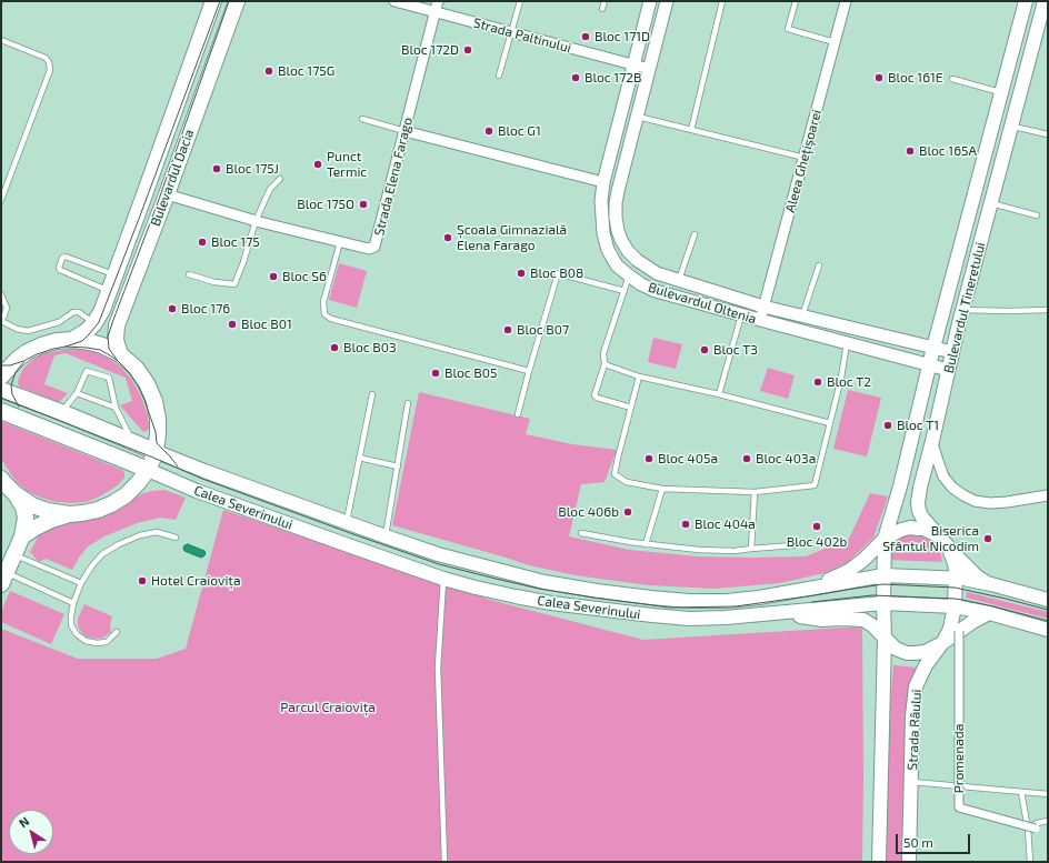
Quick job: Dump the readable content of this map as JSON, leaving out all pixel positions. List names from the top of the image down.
{
  "streets": {
    "main road": [
      "Bulevardul Dacia",
      "Bulevardul Tineretului",
      "Calea Severinului",
      "Strada Râului"
    ],
    "street": [
      "Strada Paltinului",
      "Aleea Ghețișoarei",
      "Strada Elena Farago",
      "Bulevardul Oltenia",
      "Promenada"
    ]
  },
  "crossings": [
    ["Strada Paltinului", "Strada Elena Farago"],
    ["Strada Paltinului", "Bulevardul Oltenia"],
    ["Aleea Ghețișoarei", "Bulevardul Oltenia"],
    ["Strada Elena Farago", "Bulevardul Dacia"],
    ["Bulevardul Dacia", "Calea Severinului"],
    ["Bulevardul Oltenia", "Bulevardul Tineretului"],
    ["Bulevardul Tineretului", "Calea Severinului"],
    ["Bulevardul Tineretului", "Strada Râului"],
    ["Calea Severinului", "Strada Râului"]
  ],
  "parks": ["Parcul Craiovița"],
  "places": [
    "Bloc 171D",
    "Bloc 172D",
    "Bloc 175G",
    "Bloc 172B",
    "Bloc 161E",
    "Bloc G1",
    "Bloc 165A",
    "Punct Termic",
    "Bloc 175J",
    "Bloc 175O",
    "Școala Gimnazială Elena Farago",
    "Bloc 175",
    "Bloc B08",
    "Bloc S6",
    "Bloc 176",
    "Bloc B01",
    "Bloc B07",
    "Bloc B03",
    "Bloc T3",
    "Bloc B05",
    "Bloc T2",
    "Bloc T1",
    "Bloc 405a",
    "Bloc 403a",
    "Bloc 406b",
    "Bloc 404a",
    "Bloc 402b",
    "Biserica Sfântul Nicodim",
    "Hotel Craiovița"
  ],
  "scale_bar": "50 m",
  "north": "top left"
}
